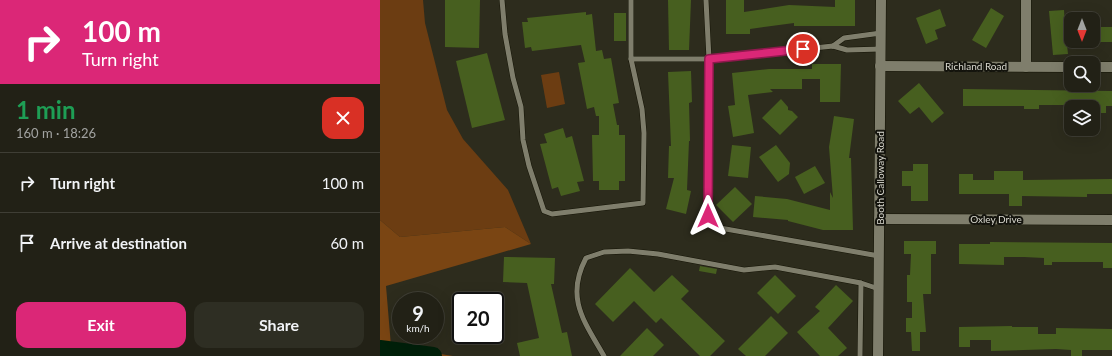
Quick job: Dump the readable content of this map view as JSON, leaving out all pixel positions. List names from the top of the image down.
{
  "streets": {
    "street": ["Richland Road", "Booth Calloway Road", "Oxley Drive"]
  },
  "crossings": [
    ["Richland Road", "Booth Calloway Road"],
    ["Booth Calloway Road", "Oxley Drive"]
  ],
  "north": "bottom",
  "page": {
    "turn": ["100 m", "Turn right"],
    "heading": ["1 min", "160 m · 18:26"],
    "list": [
      {
        "name": "Turn right",
        "value": "100 m"
      },
      {
        "name": "Arrive at destination",
        "value": "60 m"
      }
    ],
    "speed": "9 km/h",
    "limit": "20",
    "buttons": ["Exit", "Share"]
  }
}
